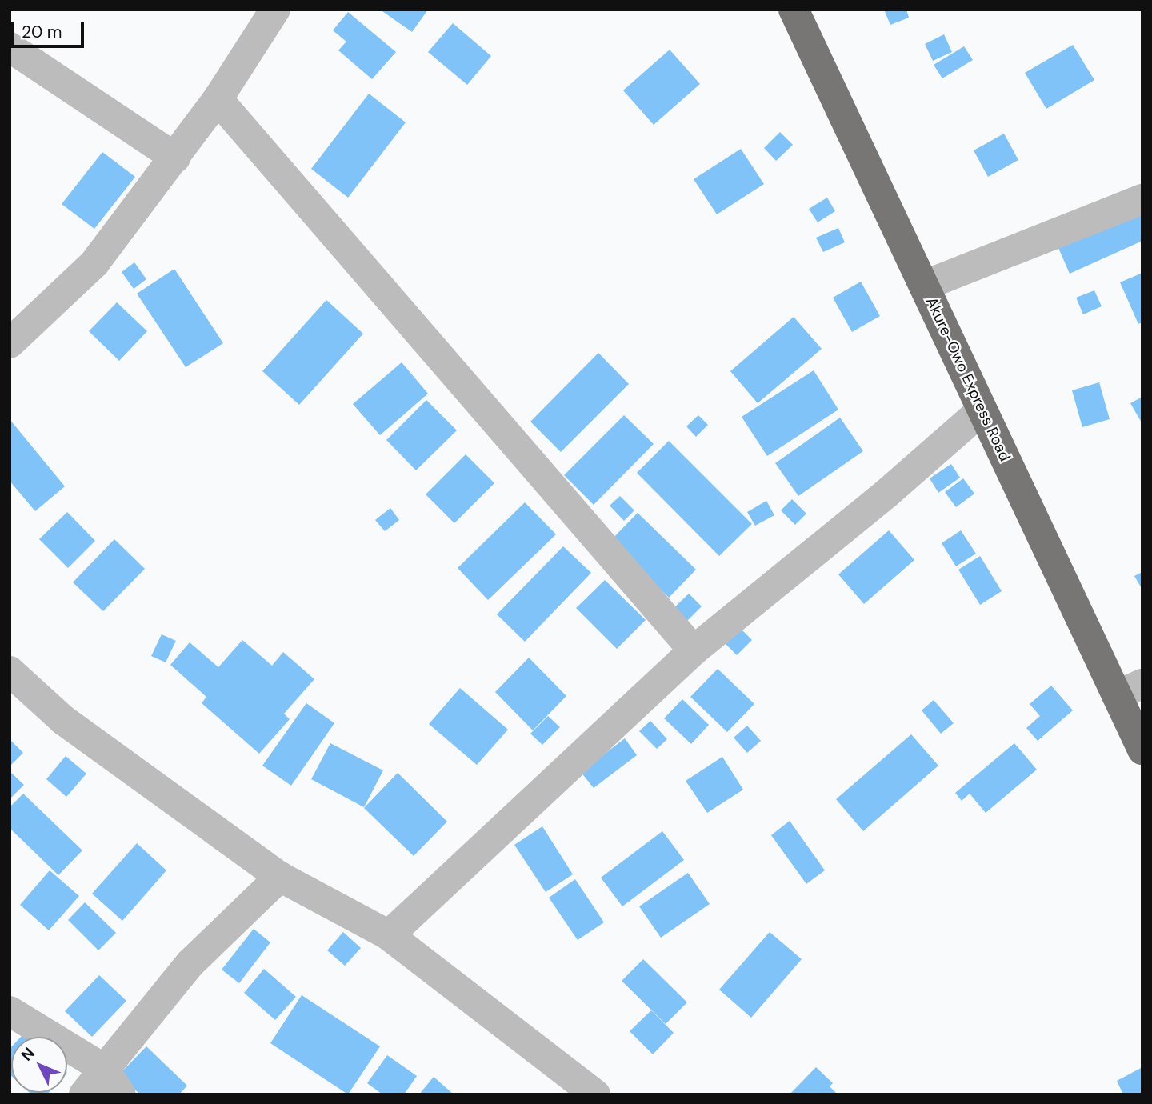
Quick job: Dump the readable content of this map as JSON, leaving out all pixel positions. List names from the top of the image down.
{
  "streets": {
    "highway": ["Akure-Owo Express Road"]
  },
  "scale_bar": "20 m",
  "north": "top left"
}
